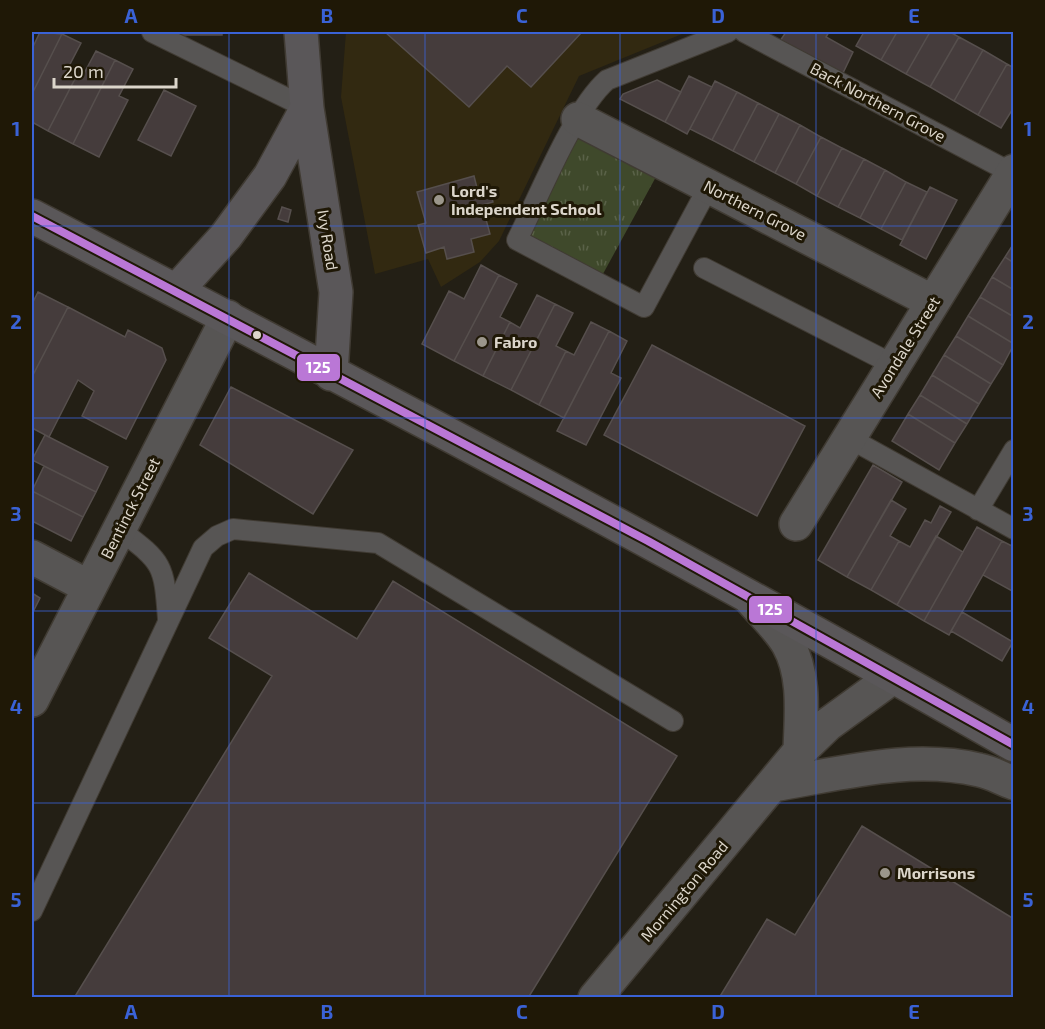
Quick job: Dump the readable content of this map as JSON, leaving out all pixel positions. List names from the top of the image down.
{
  "streets": {
    "main road": ["Ivy Road"],
    "street": [
      "Northern Grove",
      "Avondale Street",
      "Bentinck Street",
      "Mornington Road"
    ],
    "lane": ["Back Northern Grove"]
  },
  "crossings": [
    ["Back Northern Grove", "Avondale Street"],
    ["Northern Grove", "Avondale Street"]
  ],
  "places": ["Lord's Independent School", "Fabro", "Morrisons"],
  "lines": ["transit line 125"],
  "scale_bar": "20 m",
  "grid": {
    "columns": [
      "A",
      "B",
      "C",
      "D",
      "E"
    ],
    "rows": [
      "1",
      "2",
      "3",
      "4",
      "5"
    ]
  }
}
